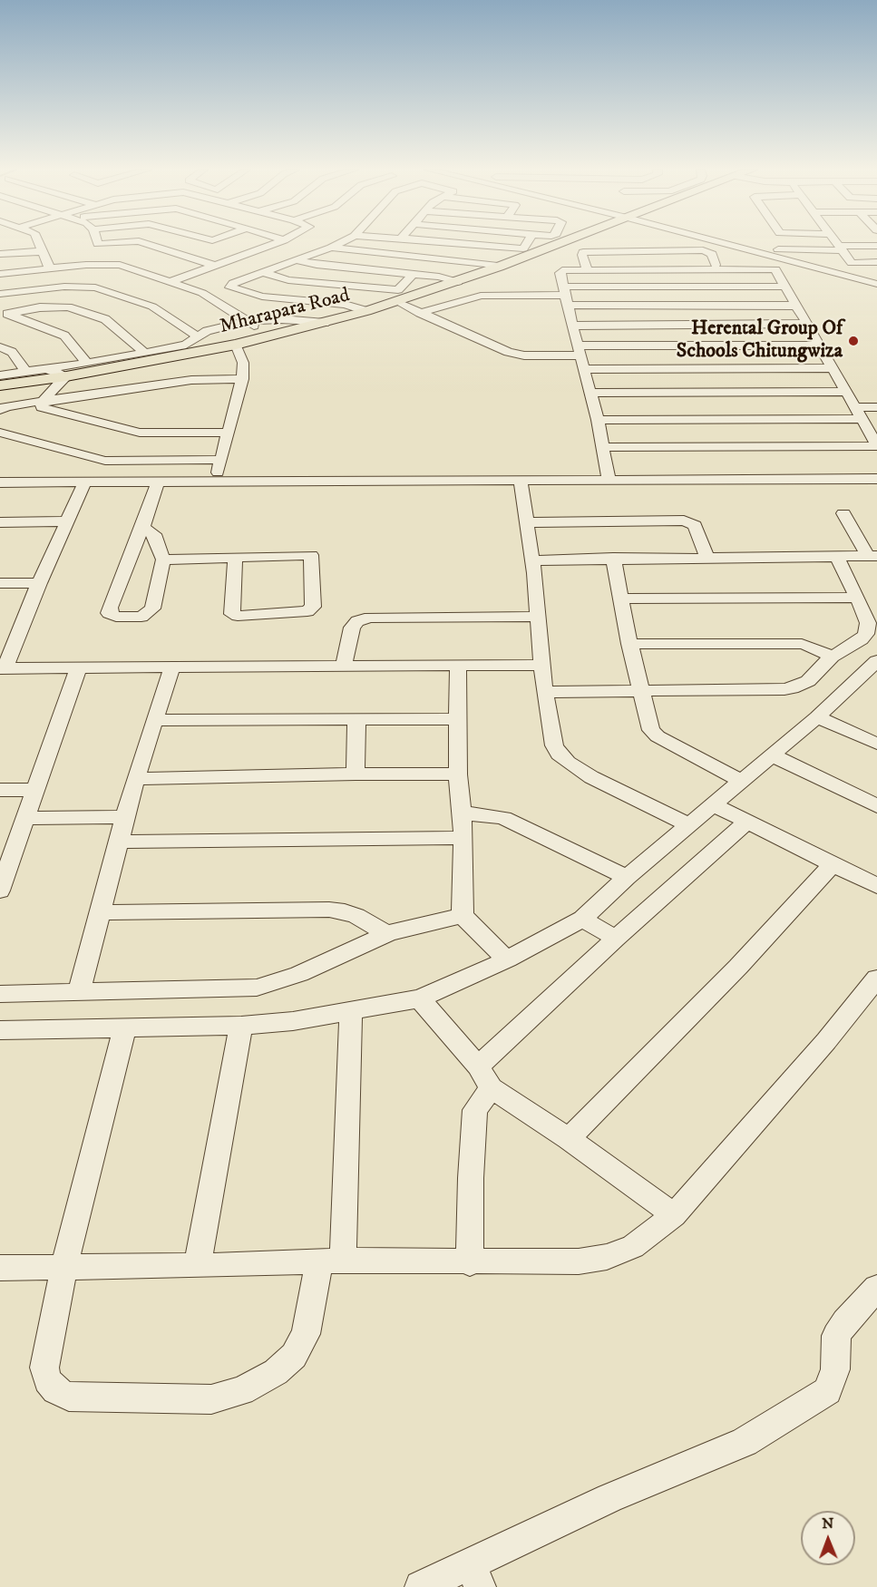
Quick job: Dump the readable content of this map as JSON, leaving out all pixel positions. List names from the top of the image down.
{
  "streets": {
    "main road": ["Mharapara Road"]
  },
  "places": ["Herental Group Of Schools Chitungwiza"],
  "north": "top"
}
